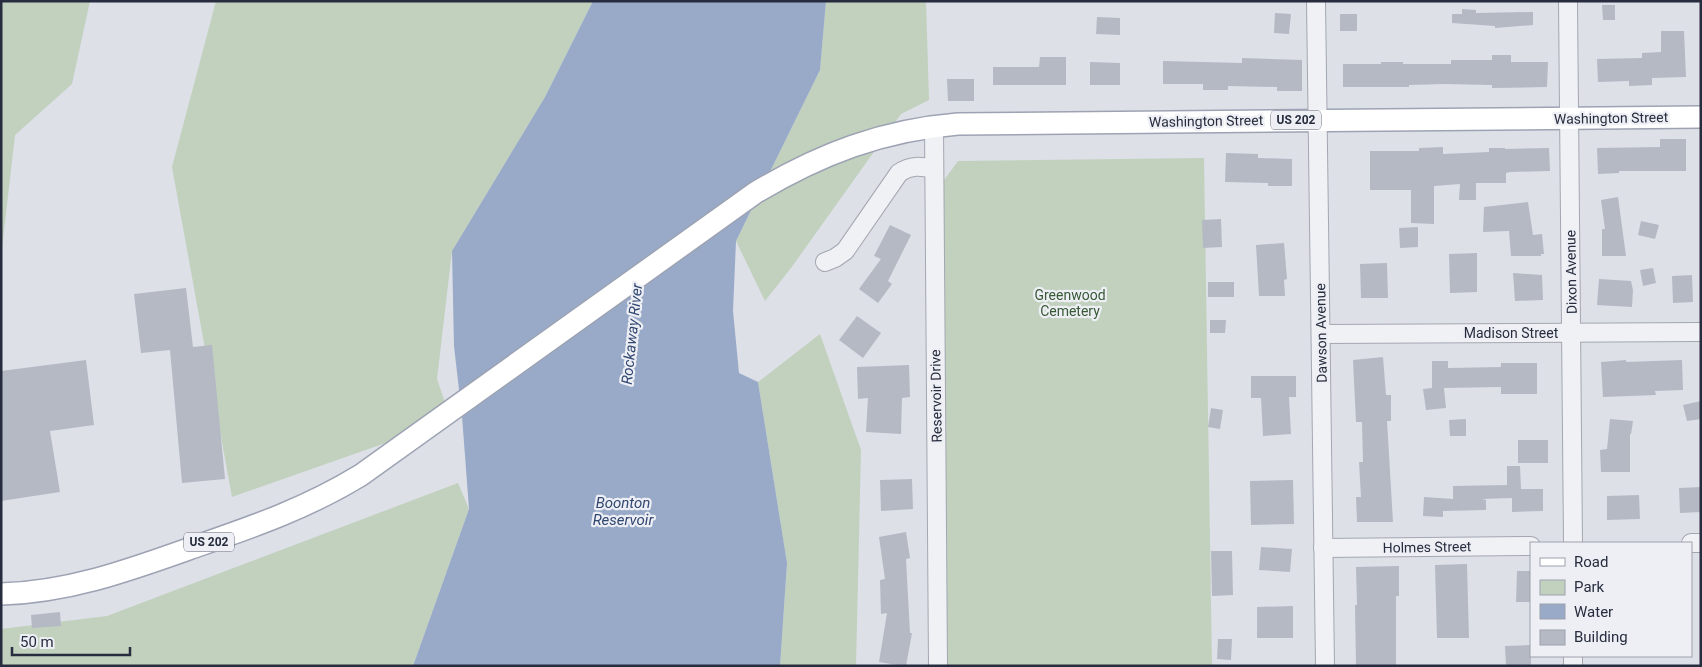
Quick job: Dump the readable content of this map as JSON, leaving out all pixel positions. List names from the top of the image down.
{
  "streets": {
    "main road": ["Washington Street", "US 202"],
    "street": [
      "Dixon Avenue",
      "Dawson Avenue",
      "Madison Street",
      "Reservoir Drive",
      "Holmes Street"
    ]
  },
  "crossings": [
    ["Washington Street", "Dixon Avenue"],
    ["Washington Street", "Dawson Avenue"],
    ["Washington Street", "Reservoir Drive"],
    ["Dixon Avenue", "Madison Street"],
    ["Dawson Avenue", "Madison Street"],
    ["Dawson Avenue", "Holmes Street"]
  ],
  "water": ["Rockaway River", "Boonton Reservoir"],
  "parks": ["Greenwood Cemetery"],
  "legend": [
    "Road",
    "Park",
    "Water",
    "Building"
  ],
  "scale_bar": "50 m"
}
